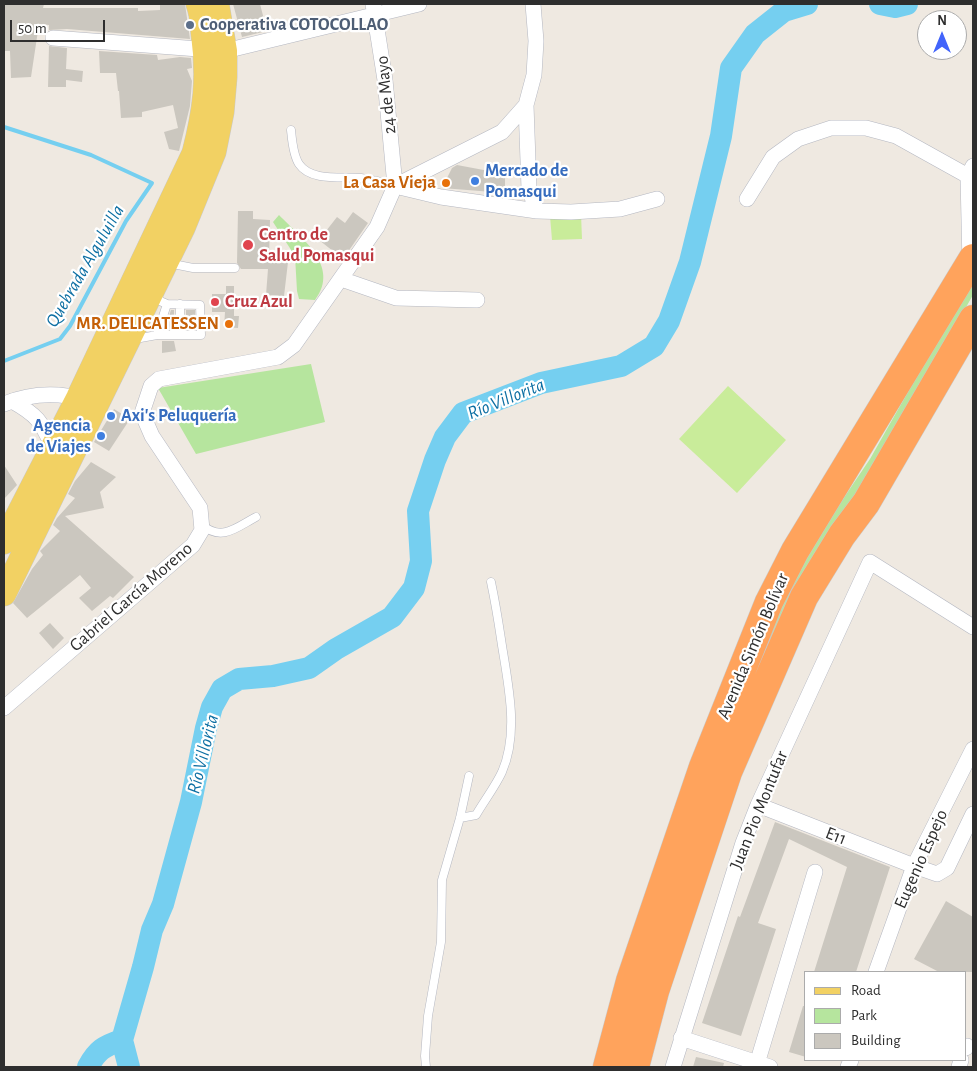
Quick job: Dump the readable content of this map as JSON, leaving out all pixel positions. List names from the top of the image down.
{
  "streets": {
    "highway": ["Avenida Simón Bolívar"],
    "street": [
      "24 de Mayo",
      "Gabriel García Moreno",
      "Juan Pio Montufar",
      "E11",
      "Eugenio Espejo"
    ]
  },
  "crossings": [
    ["24 de Mayo", "Gabriel García Moreno"],
    ["Juan Pio Montufar", "E11"],
    ["E11", "Eugenio Espejo"]
  ],
  "water": ["Quebrada Alguluilla", "Río Villorita"],
  "places": [
    "Cooperativa COTOCOLLAO",
    "Mercado de Pomasqui",
    "La Casa Vieja",
    "Centro de Salud Pomasqui",
    "Cruz Azul",
    "MR. DELICATESSEN",
    "Axi's Peluquería",
    "Agencia de Viajes"
  ],
  "legend": ["Road", "Park", "Building"],
  "scale_bar": "50 m",
  "north": "top"
}
